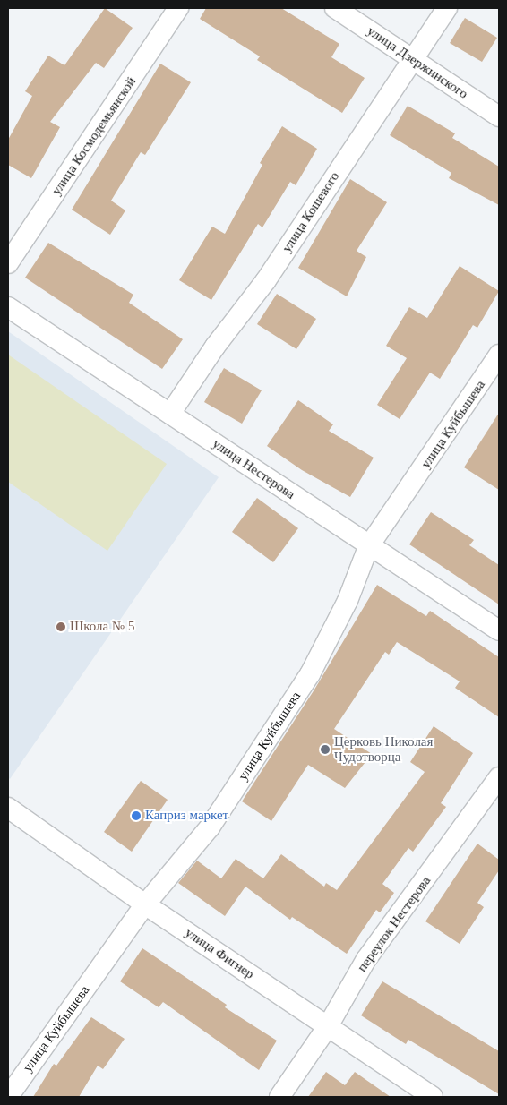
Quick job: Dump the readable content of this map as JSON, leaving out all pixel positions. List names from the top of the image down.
{
  "streets": {
    "street": [
      "улица Дзержинского",
      "улица Космодемьянской",
      "улица Кошевого",
      "улица Куйбышева",
      "улица Нестерова",
      "переулок Нестерова",
      "улица Фигнер"
    ]
  },
  "crossings": [
    ["улица Дзержинского", "улица Кошевого"],
    ["улица Кошевого", "улица Нестерова"],
    ["улица Куйбышева", "улица Нестерова"],
    ["улица Куйбышева", "улица Фигнер"],
    ["переулок Нестерова", "улица Фигнер"]
  ],
  "places": ["Школа № 5", "Церковь Николая Чудотворца", "Каприз маркет"]
}
